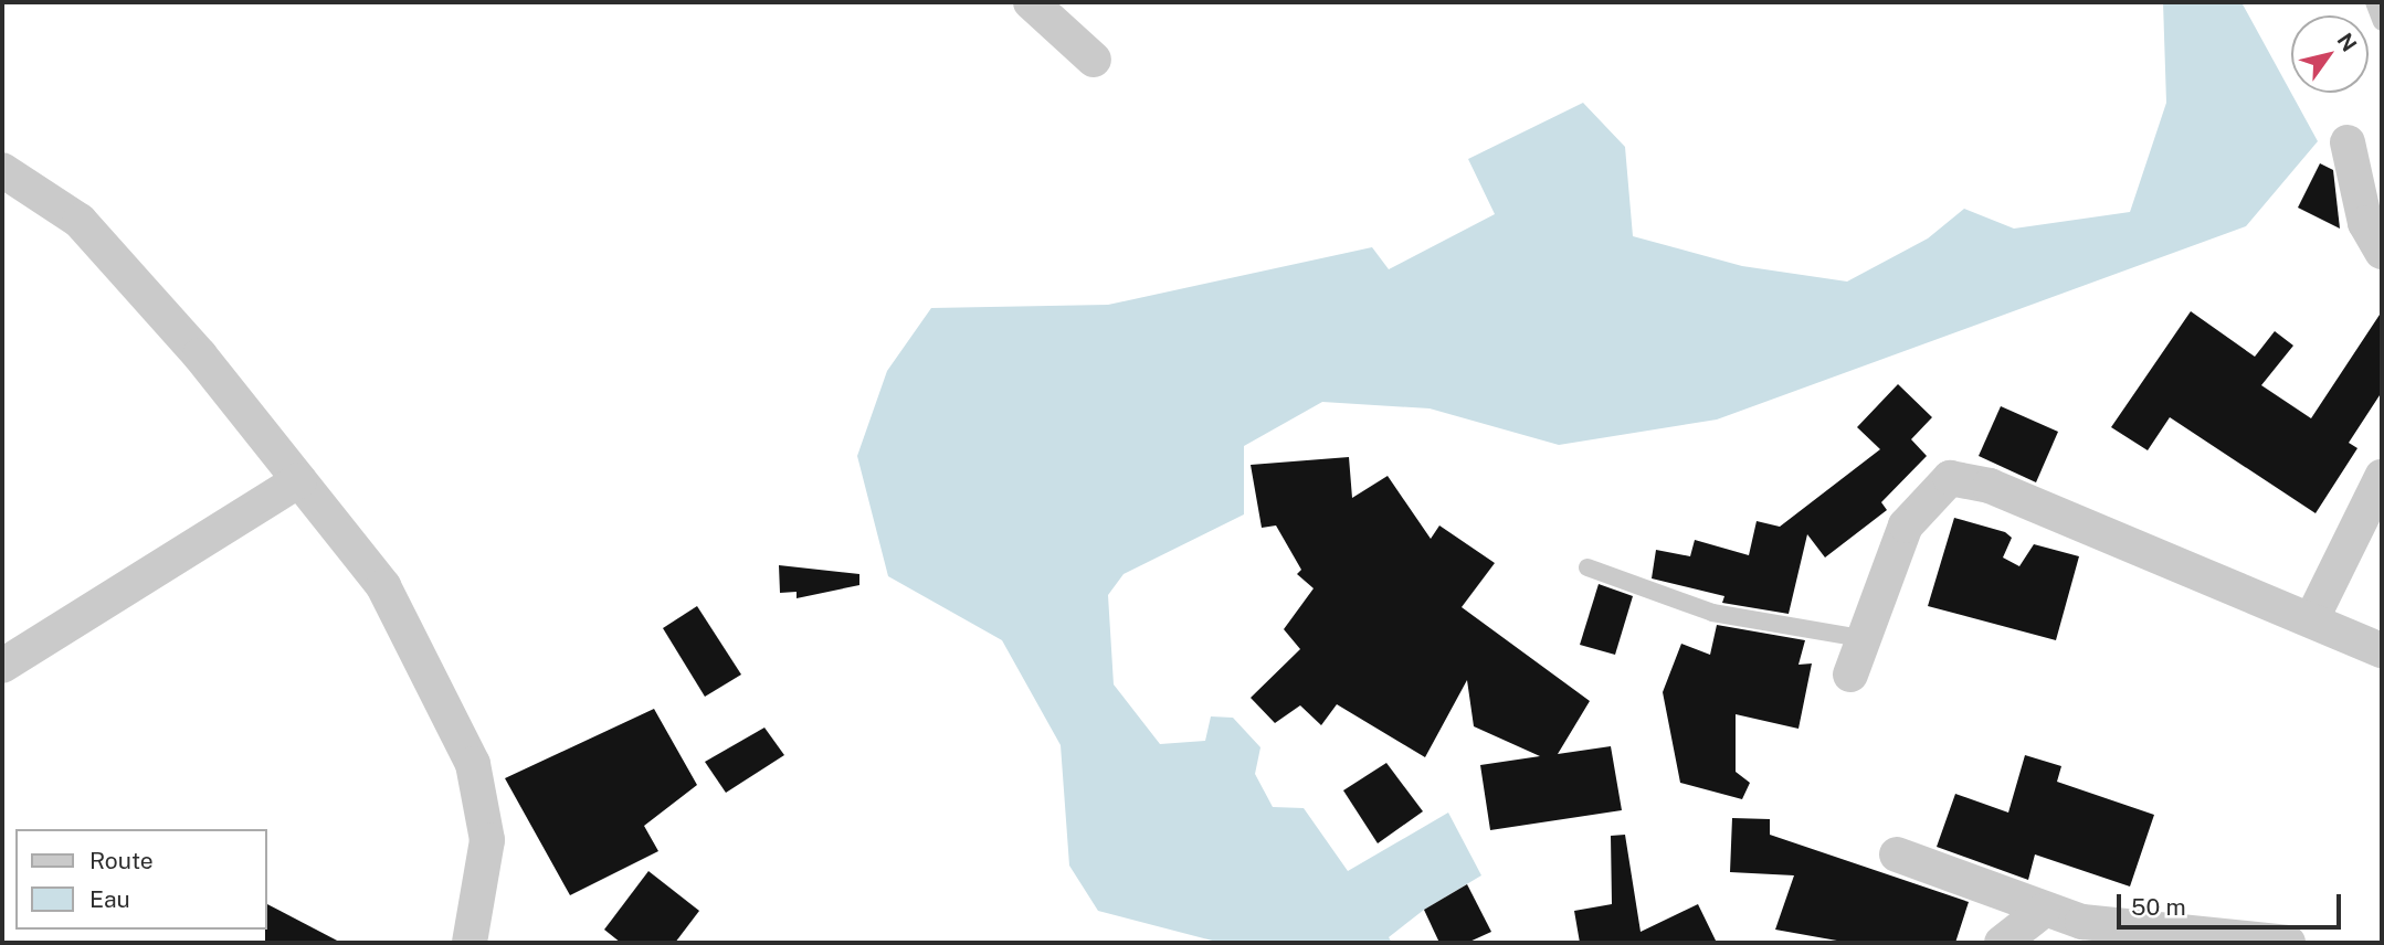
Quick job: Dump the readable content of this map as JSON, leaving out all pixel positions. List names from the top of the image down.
{
  "legend": ["Route", "Eau"],
  "scale_bar": "50 m",
  "north": "top right"
}
